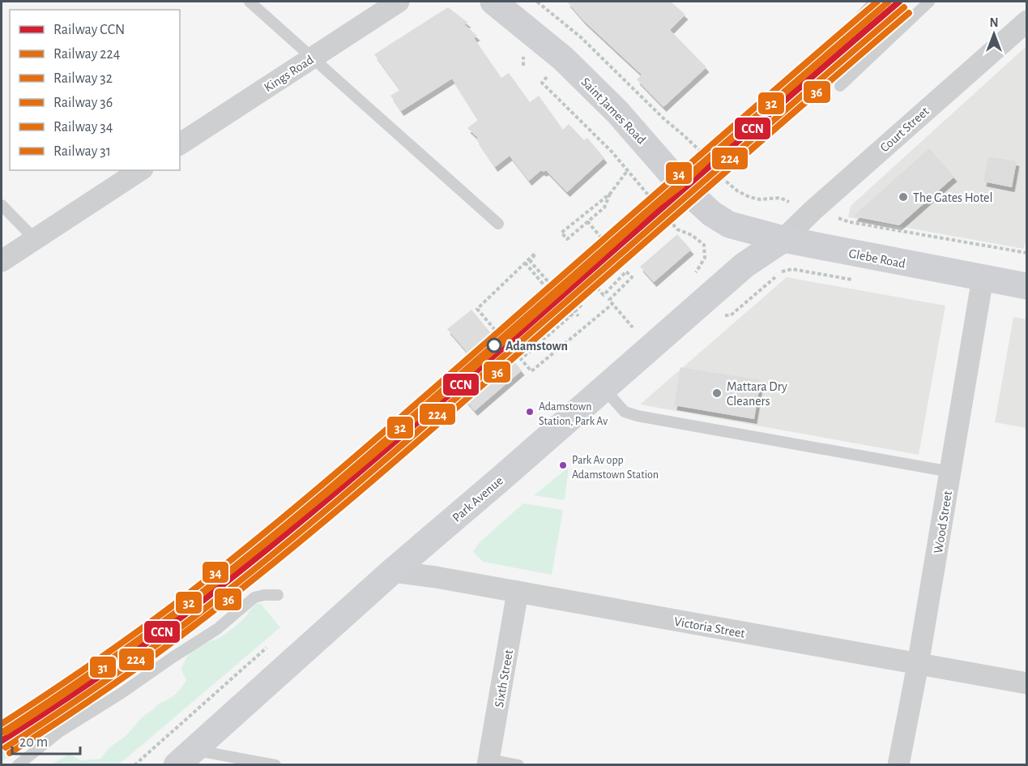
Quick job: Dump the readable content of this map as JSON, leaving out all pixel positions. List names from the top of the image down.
{
  "streets": {
    "main road": ["Saint James Road", "Glebe Road", "Park Avenue"],
    "street": [
      "Kings Road",
      "Court Street",
      "Wood Street",
      "Victoria Street",
      "Sixth Street"
    ]
  },
  "crossings": [
    ["Saint James Road", "Glebe Road"],
    ["Court Street", "Glebe Road"],
    ["Court Street", "Park Avenue"],
    ["Glebe Road", "Park Avenue"],
    ["Glebe Road", "Wood Street"],
    ["Park Avenue", "Victoria Street"],
    ["Wood Street", "Victoria Street"],
    ["Victoria Street", "Sixth Street"]
  ],
  "places": [
    "The Gates Hotel",
    "Adamstown",
    "Mattara Dry Cleaners",
    "Adamstown Station, Park Av",
    "Park Av opp Adamstown Station"
  ],
  "lines": [
    "rail line CCN",
    "rail line 32",
    "rail line 34",
    "rail line 224",
    "rail line 31",
    "rail line 36"
  ],
  "legend": [
    "Railway CCN",
    "Railway 224",
    "Railway 32",
    "Railway 36",
    "Railway 34",
    "Railway 31"
  ],
  "scale_bar": "20 m",
  "north": "top"
}
